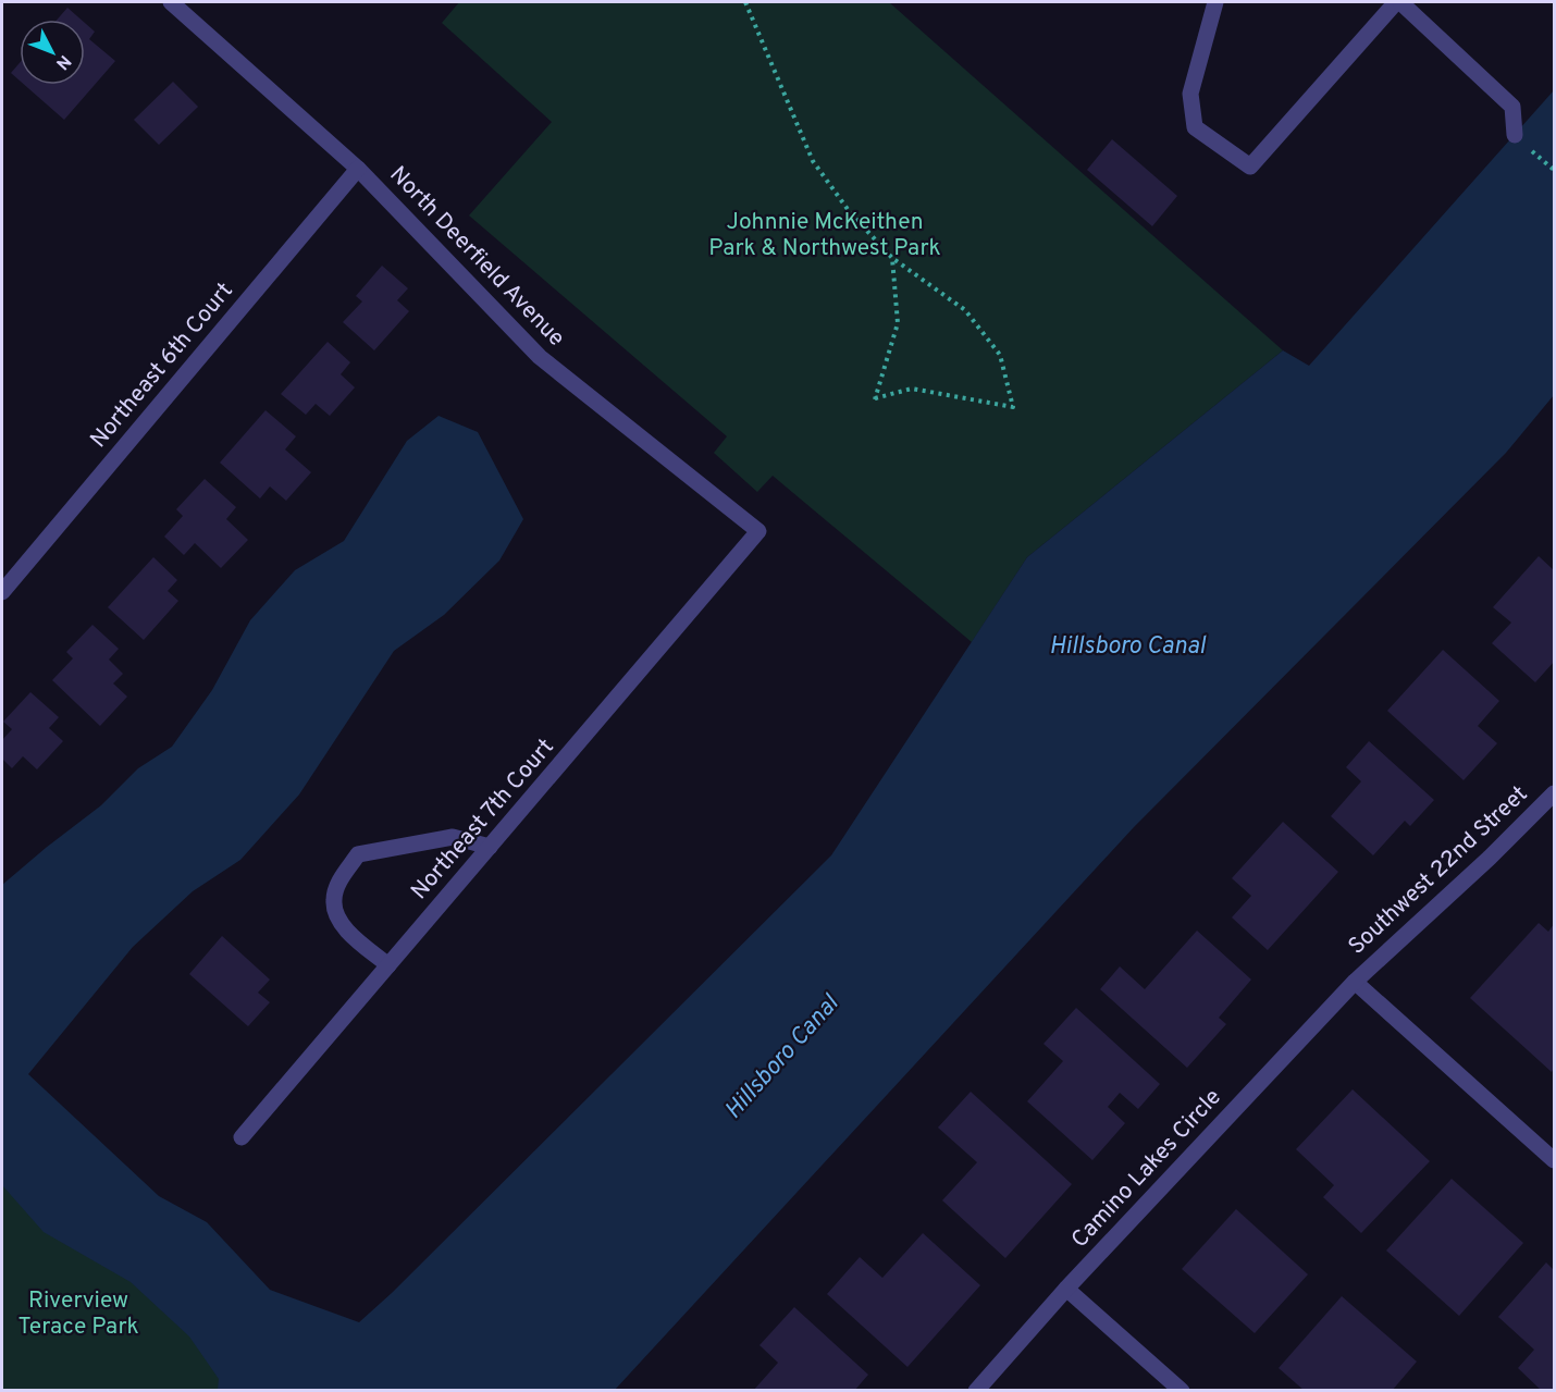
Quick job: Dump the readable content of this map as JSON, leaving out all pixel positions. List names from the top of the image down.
{
  "streets": {
    "street": [
      "North Deerfield Avenue",
      "Northeast 6th Court",
      "Northeast 7th Court",
      "Southwest 22nd Street",
      "Camino Lakes Circle"
    ]
  },
  "crossings": [
    ["North Deerfield Avenue", "Northeast 6th Court"],
    ["North Deerfield Avenue", "Northeast 7th Court"],
    ["Southwest 22nd Street", "Camino Lakes Circle"]
  ],
  "water": ["Hillsboro Canal"],
  "parks": ["Johnnie McKeithen Park & Northwest Park", "Riverview Terace Park"],
  "north": "bottom right"
}
